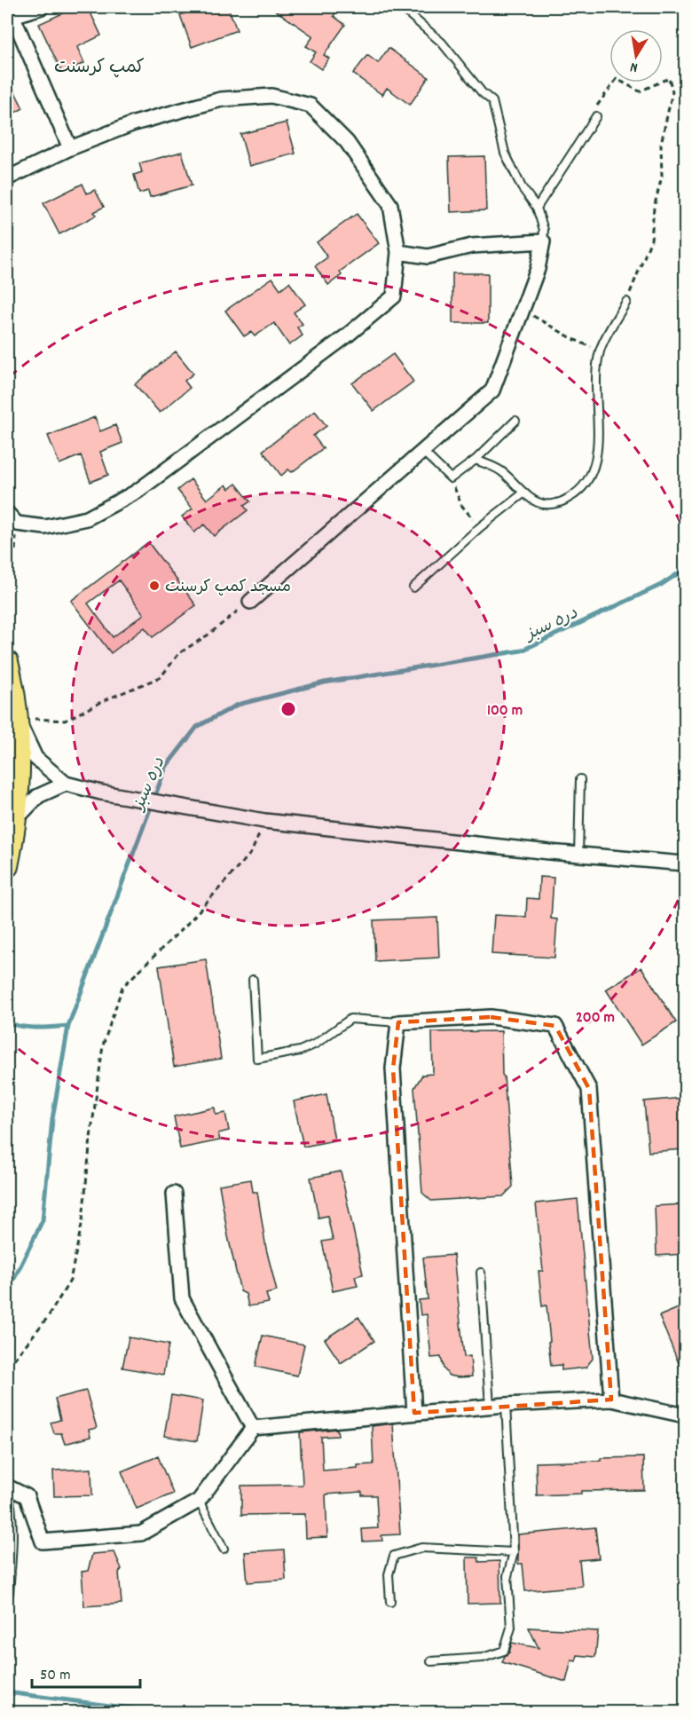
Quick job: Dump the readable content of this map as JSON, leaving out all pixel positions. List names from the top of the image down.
{
  "districts": ["کمپ کرسنت"],
  "water": ["دره سبز"],
  "places": ["مسجد کمپ کرسنت"],
  "scale_bar": "50 m",
  "north": "bottom",
  "rings": ["100 m", "200 m"]
}
